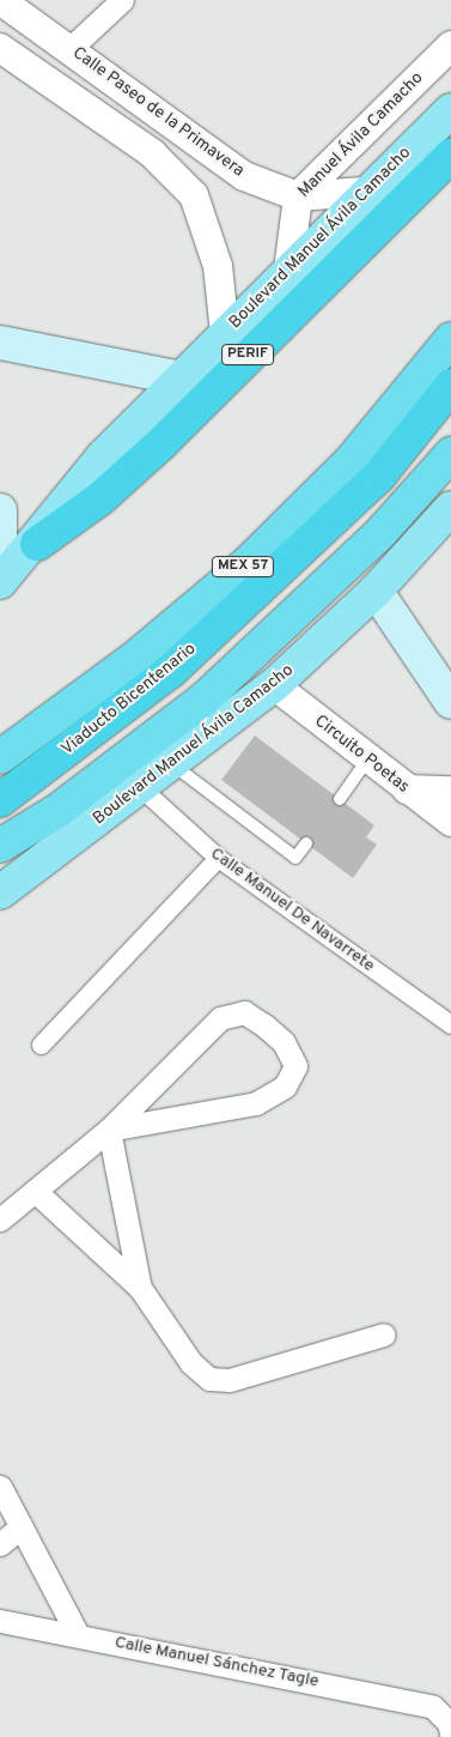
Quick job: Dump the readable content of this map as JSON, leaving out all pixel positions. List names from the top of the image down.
{
  "streets": {
    "highway": [
      "Boulevard Manuel Ávila Camacho",
      "PERIF",
      "MEX 57",
      "Viaducto Bicentenario"
    ],
    "street": [
      "Calle Paseo de la Primavera",
      "Manuel Ávila Camacho",
      "Circuito Poetas",
      "Calle Manuel De Navarrete",
      "Calle Manuel Sánchez Tagle"
    ]
  },
  "crossings": [
    ["Calle Paseo de la Primavera", "Manuel Ávila Camacho"],
    ["Calle Paseo de la Primavera", "Boulevard Manuel Ávila Camacho"],
    ["Manuel Ávila Camacho", "Boulevard Manuel Ávila Camacho"],
    ["Boulevard Manuel Ávila Camacho", "PERIF"],
    ["Boulevard Manuel Ávila Camacho", "Circuito Poetas"],
    ["Boulevard Manuel Ávila Camacho", "Calle Manuel De Navarrete"]
  ]
}
